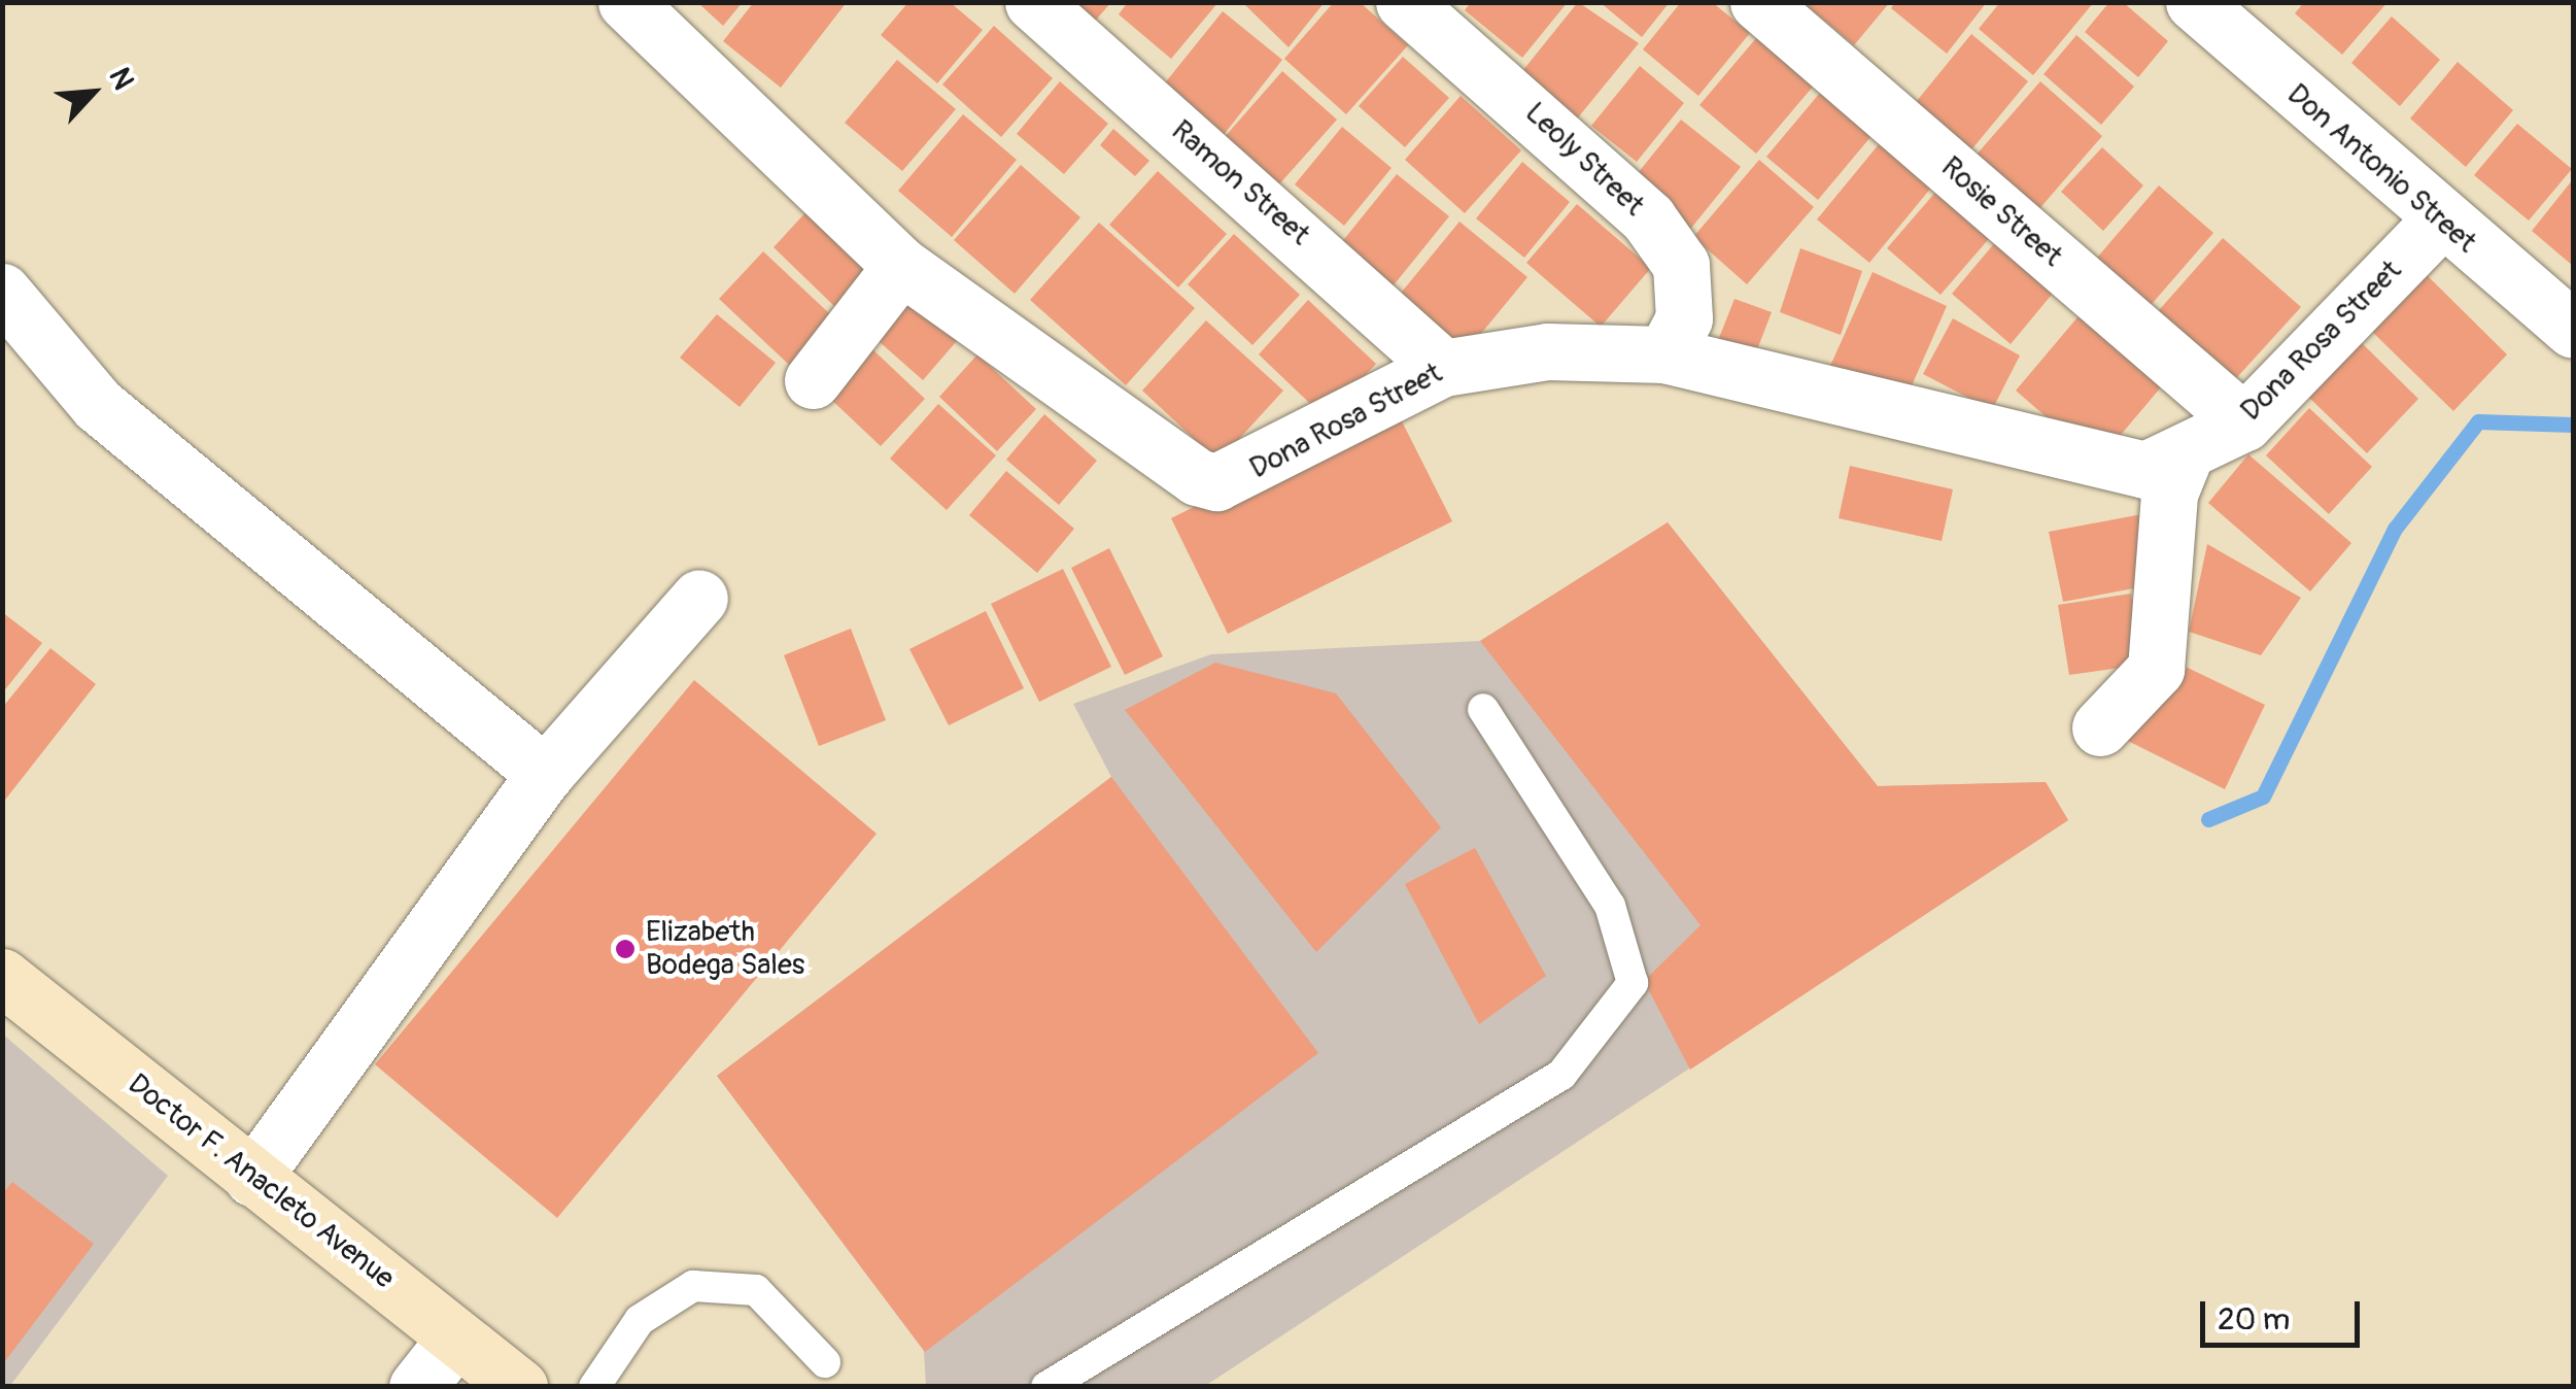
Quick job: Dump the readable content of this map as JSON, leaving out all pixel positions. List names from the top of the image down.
{
  "streets": {
    "main road": ["Doctor F. Anacleto Avenue"],
    "street": [
      "Leoly Street",
      "Don Antonio Street",
      "Ramon Street",
      "Rosie Street",
      "Dona Rosa Street"
    ]
  },
  "crossings": [
    ["Leoly Street", "Dona Rosa Street"],
    ["Don Antonio Street", "Dona Rosa Street"],
    ["Ramon Street", "Dona Rosa Street"],
    ["Rosie Street", "Dona Rosa Street"]
  ],
  "places": ["Elizabeth Bodega Sales"],
  "scale_bar": "20 m",
  "north": "top right"
}
